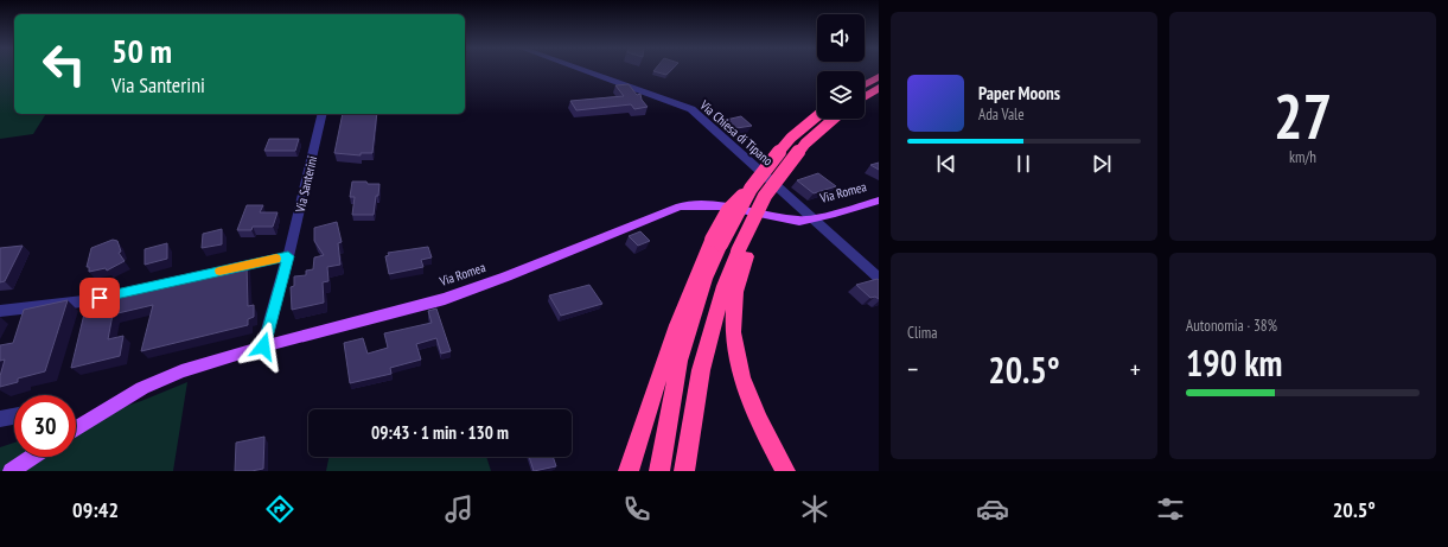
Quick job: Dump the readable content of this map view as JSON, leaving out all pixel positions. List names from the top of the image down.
{
  "streets": {
    "main road": ["Via Romea"],
    "street": ["Via Chiesa di Tipano", "Via Santerini"]
  },
  "crossings": [
    ["Via Chiesa di Tipano", "Via Romea"],
    ["Via Santerini", "Via Romea"]
  ],
  "page": {
    "tile": [
      ["27", "km/h"],
      "Clima",
      ["Autonomia · 38%", "190 km"]
    ],
    "turn": ["50 m", "Via Santerini"],
    "song": ["Paper Moons", "Ada Vale"],
    "heat": ["−", "20.5°", "+"],
    "limit": "30",
    "trip": "09:43 · 1 min · 130 m",
    "tabs": ["09:42", "20.5°"]
  }
}
